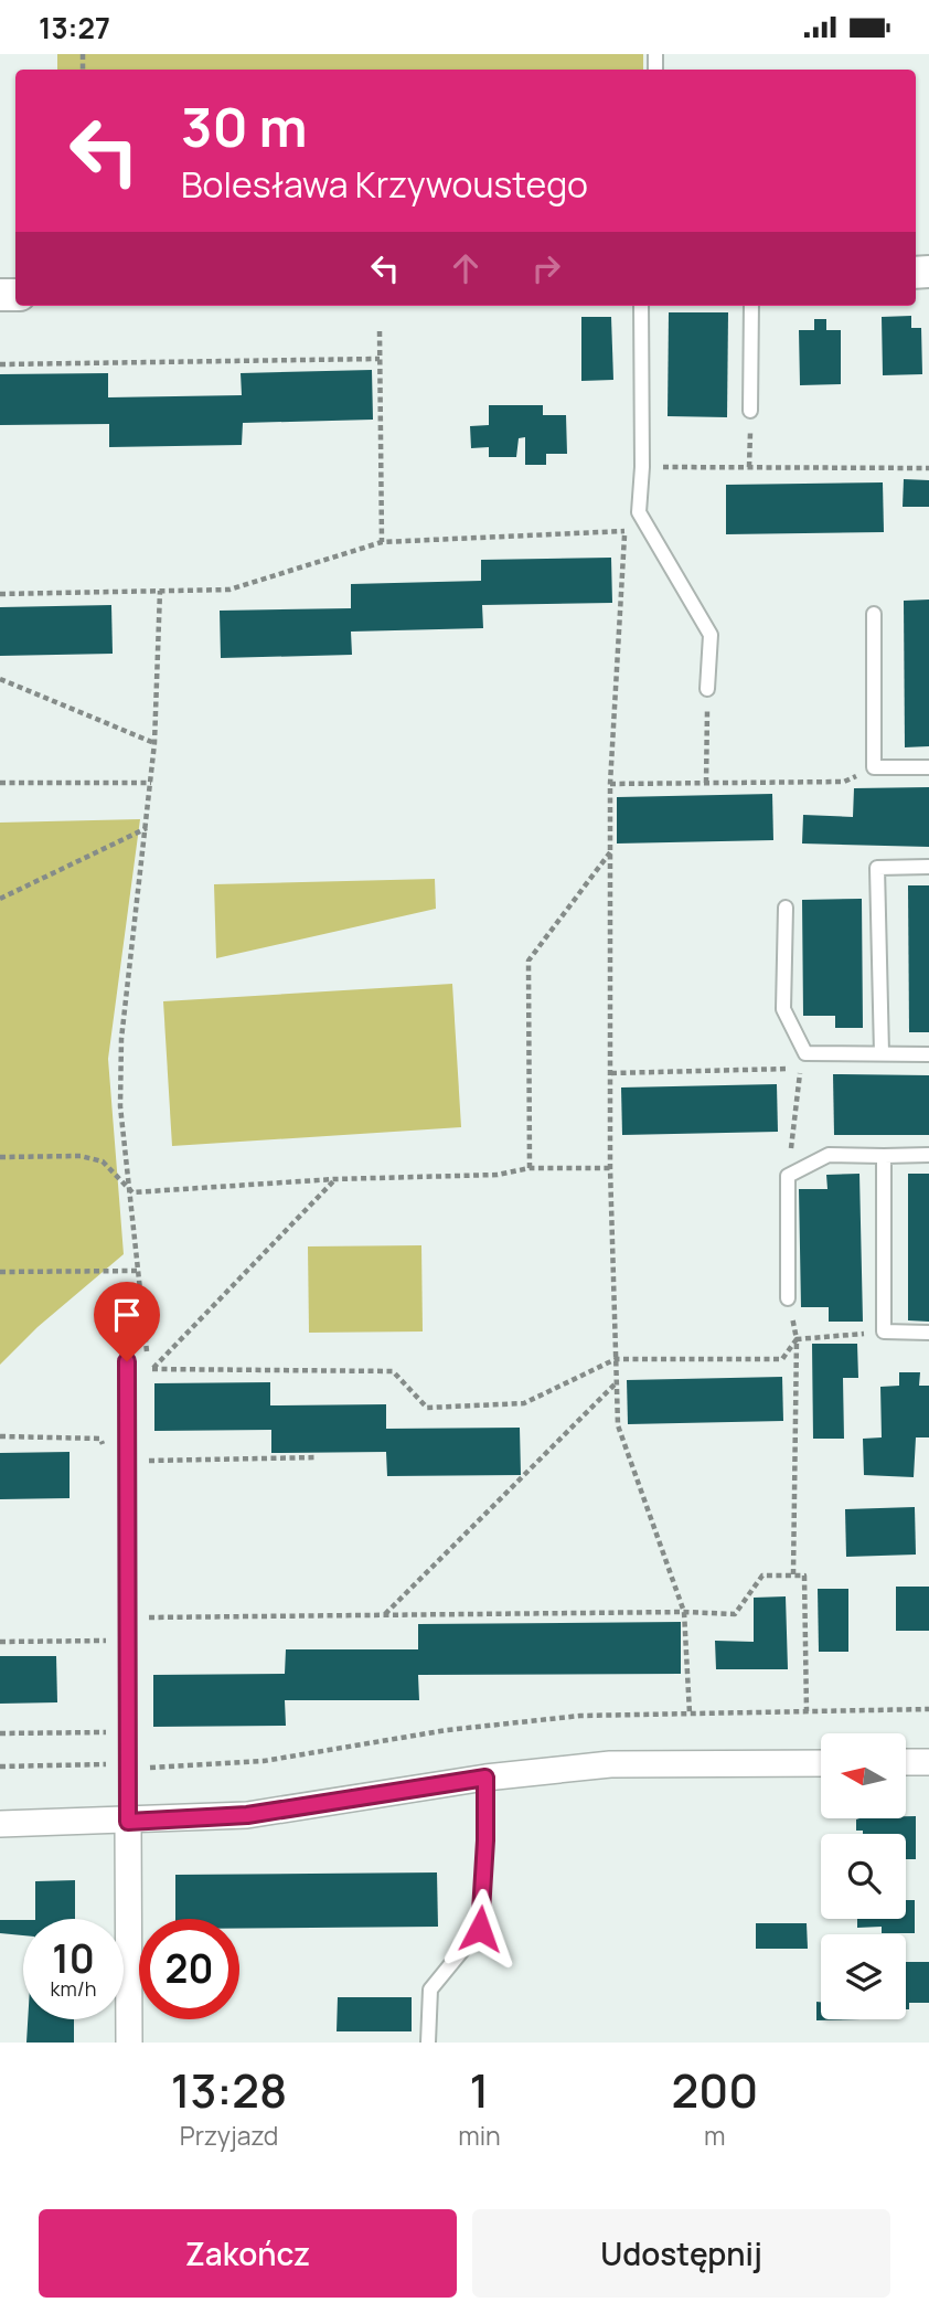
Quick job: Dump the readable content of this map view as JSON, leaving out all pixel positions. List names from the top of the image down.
{
  "north": "left",
  "page": {
    "status": "13:27",
    "turn": ["30 m", "Bolesława Krzywoustego"],
    "speed": "10 km/h",
    "limit": "20",
    "eta": [
      "13:28",
      "Przyjazd",
      "1",
      "min",
      "200",
      "m"
    ],
    "buttons": ["Zakończ", "Udostępnij"]
  }
}
